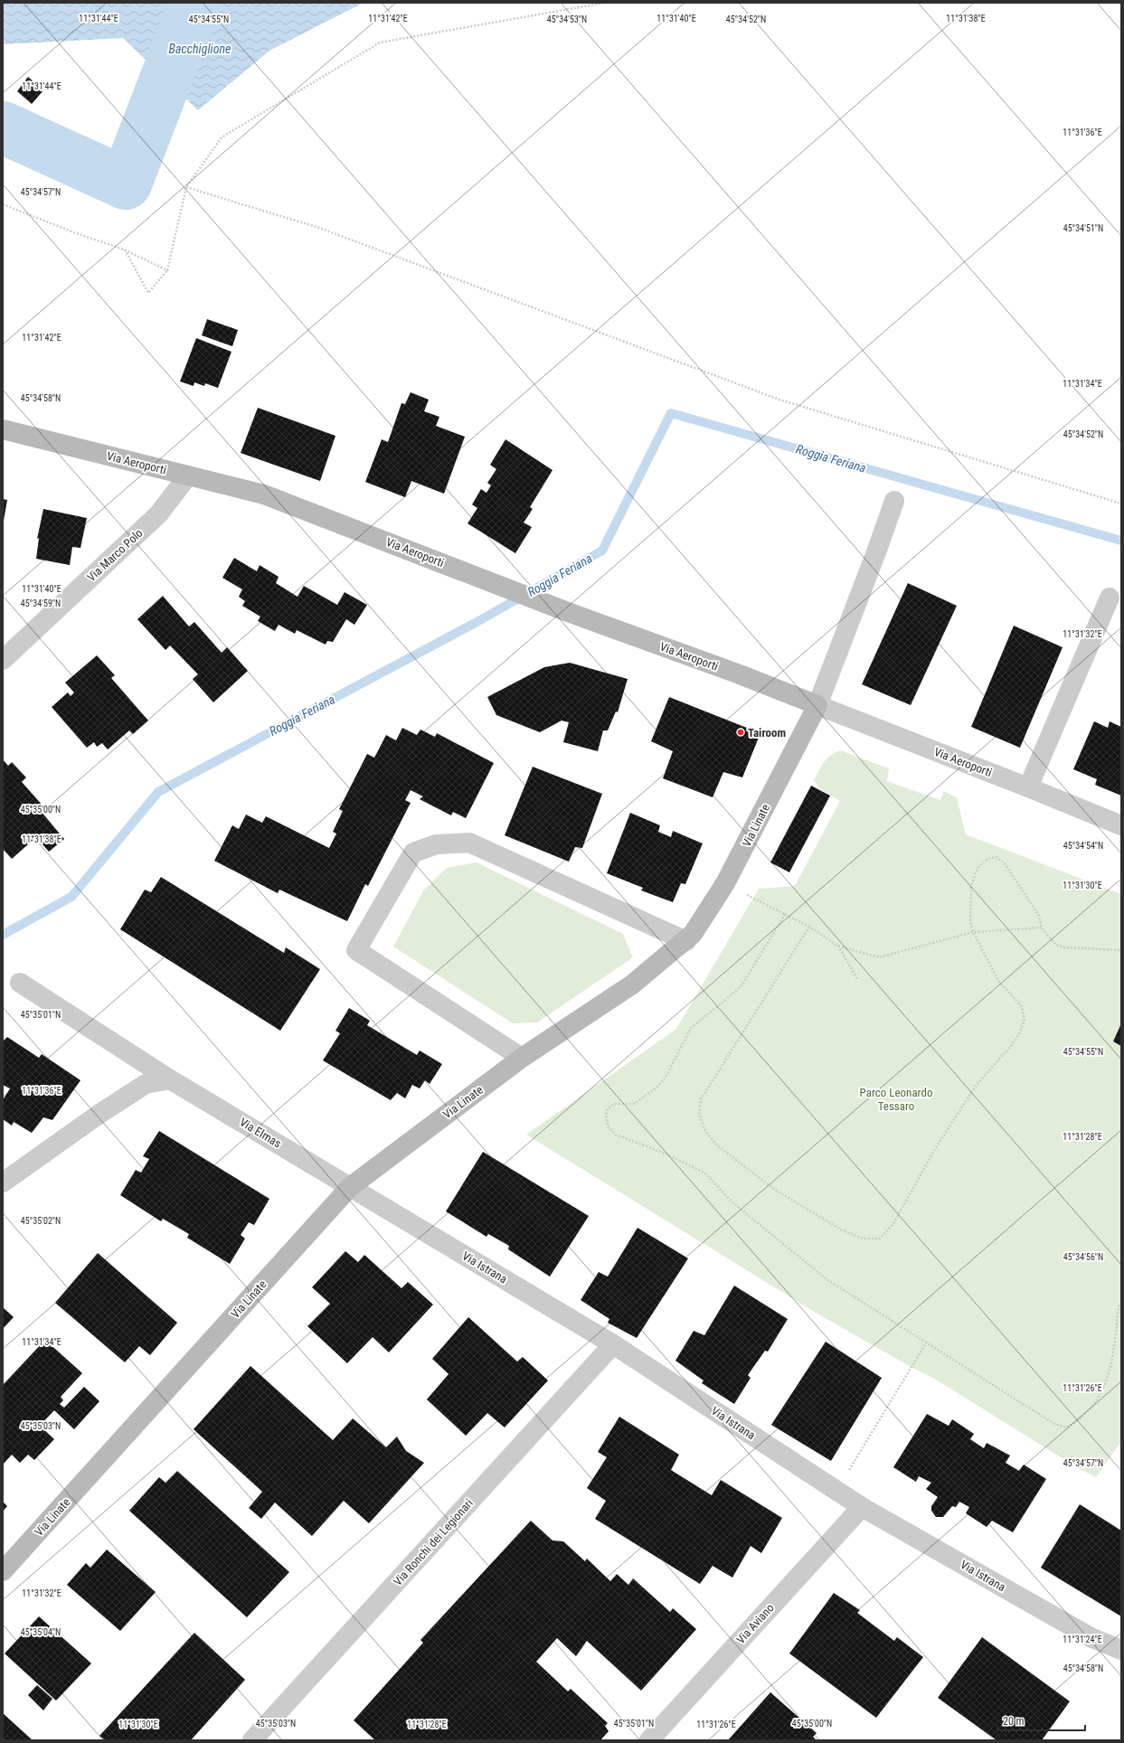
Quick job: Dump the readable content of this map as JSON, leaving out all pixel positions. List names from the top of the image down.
{
  "streets": {
    "street": [
      "Via Aeroporti",
      "Via Marco Polo",
      "Via Linate",
      "Via Elmas",
      "Via Istrana",
      "Via Ronchi dei Legionari",
      "Via Aviano"
    ]
  },
  "crossings": [
    ["Via Aeroporti", "Via Marco Polo"],
    ["Via Aeroporti", "Via Linate"],
    ["Via Linate", "Via Elmas"],
    ["Via Linate", "Via Istrana"],
    ["Via Elmas", "Via Istrana"],
    ["Via Istrana", "Via Ronchi dei Legionari"],
    ["Via Istrana", "Via Aviano"]
  ],
  "water": ["Bacchiglione", "Roggia Feriana"],
  "parks": ["Parco Leonardo Tessaro"],
  "places": ["Tairoom"],
  "scale_bar": "20 m",
  "coordinates": [
    "11°31'44\"E",
    "11°31'42\"E",
    "11°31'40\"E",
    "11°31'38\"E",
    "45°34'55\"N",
    "45°34'52\"N",
    "45°34'53\"N",
    "11°31'36\"E",
    "45°34'57\"N",
    "45°34'51\"N",
    "11°31'34\"E",
    "45°34'58\"N",
    "45°34'59\"N",
    "11°31'32\"E",
    "45°35'00\"N",
    "45°34'54\"N",
    "11°31'30\"E",
    "45°35'01\"N",
    "11°31'28\"E",
    "45°35'02\"N",
    "45°34'56\"N",
    "11°31'26\"E",
    "45°35'03\"N",
    "45°35'04\"N",
    "11°31'24\"E"
  ]
}
